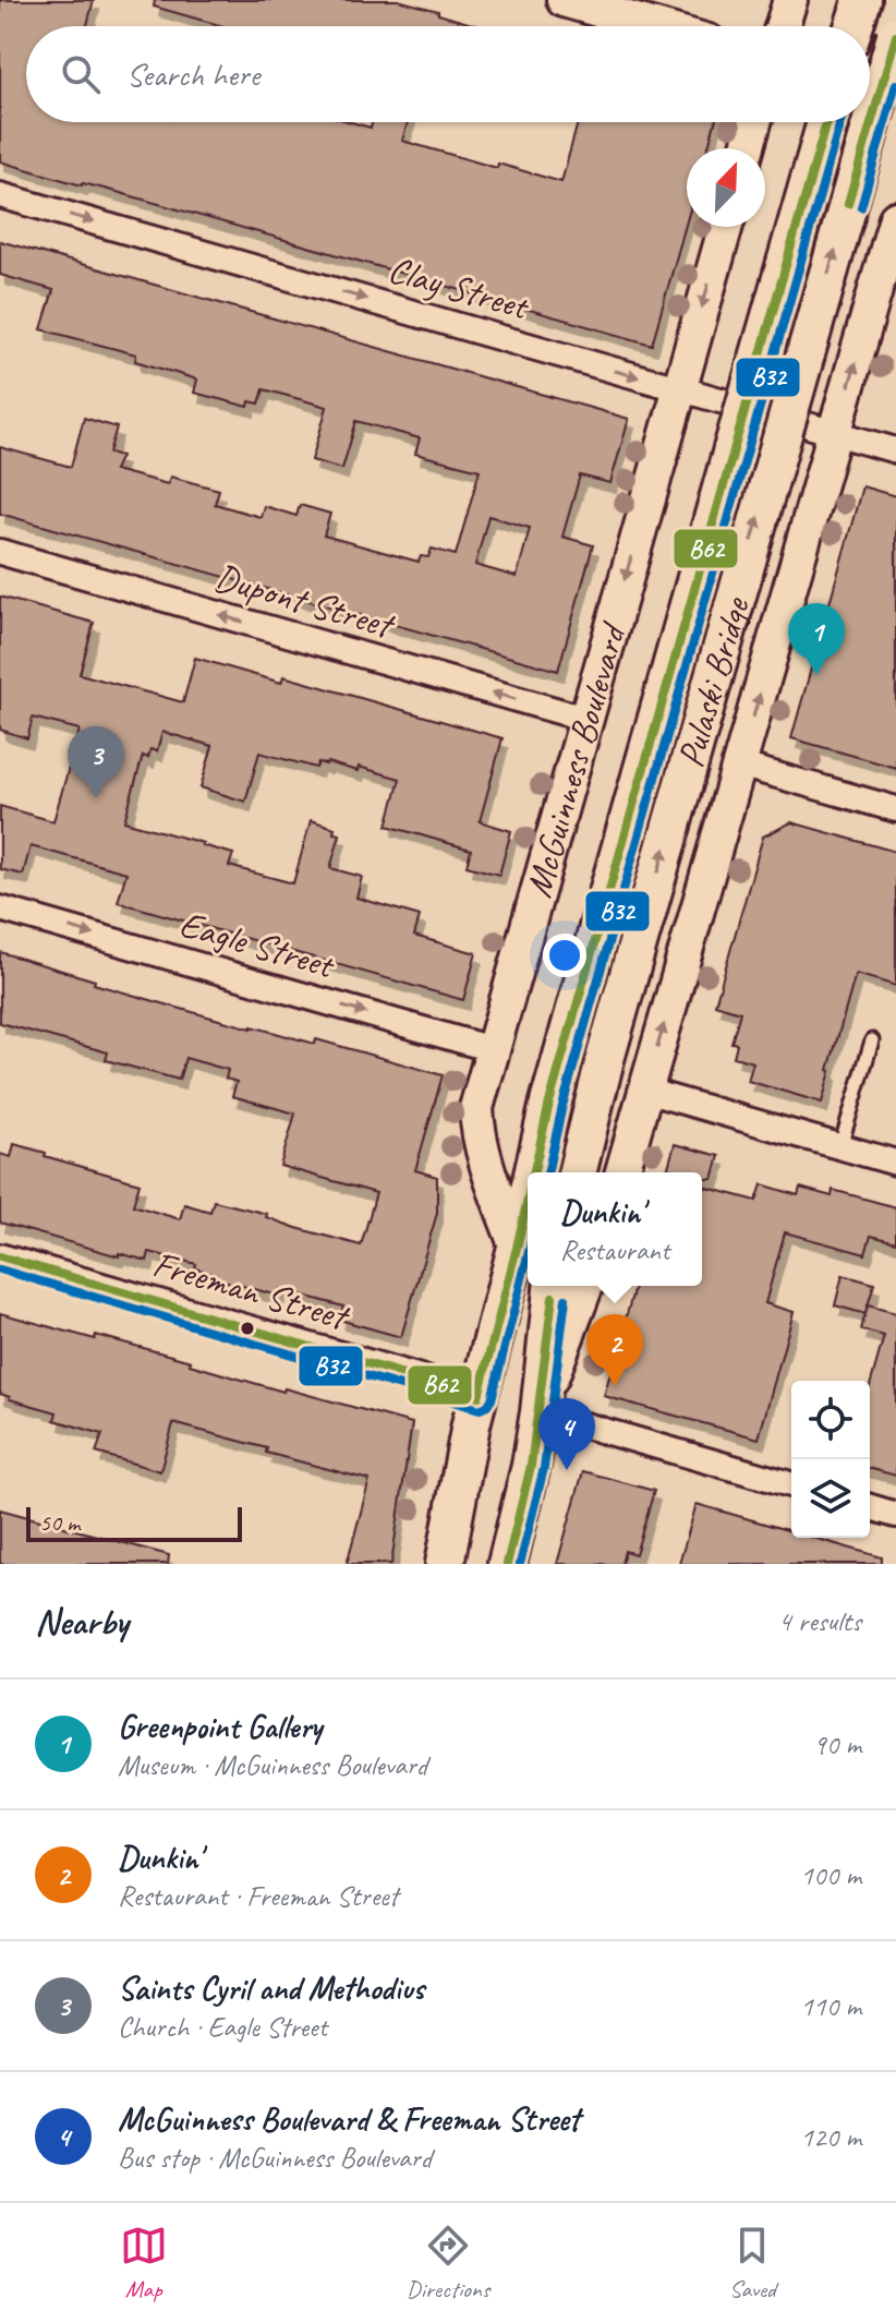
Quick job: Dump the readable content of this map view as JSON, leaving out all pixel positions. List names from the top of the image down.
{
  "streets": {
    "main road": ["Pulaski Bridge"],
    "street": [
      "Clay Street",
      "Dupont Street",
      "McGuinness Boulevard",
      "Eagle Street",
      "Freeman Street"
    ]
  },
  "crossings": [
    ["Clay Street", "McGuinness Boulevard"],
    ["Dupont Street", "McGuinness Boulevard"],
    ["Pulaski Bridge", "McGuinness Boulevard"],
    ["McGuinness Boulevard", "Eagle Street"]
  ],
  "one_way": ["Clay Street", "Dupont Street", "Eagle Street"],
  "lines": ["transit line B62", "transit line B32"],
  "scale_bar": "50 m",
  "north": "top right",
  "page": {
    "search": "Search here",
    "pins": [
      "1",
      "3",
      "2",
      "4"
    ],
    "popup": ["Dunkin'", "Restaurant"],
    "scale": "50 m",
    "heading": ["Nearby", "4 results"],
    "list": [
      {
        "mark": "1",
        "name": "Greenpoint Gallery",
        "note": "Museum · McGuinness Boulevard",
        "value": "90 m"
      },
      {
        "mark": "2",
        "name": "Dunkin'",
        "note": "Restaurant · Freeman Street",
        "value": "100 m"
      },
      {
        "mark": "3",
        "name": "Saints Cyril and Methodius",
        "note": "Church · Eagle Street",
        "value": "110 m"
      },
      {
        "mark": "4",
        "name": "McGuinness Boulevard & Freeman Street",
        "note": "Bus stop · McGuinness Boulevard",
        "value": "120 m"
      }
    ],
    "nav": ["Map", "Directions", "Saved"]
  }
}
